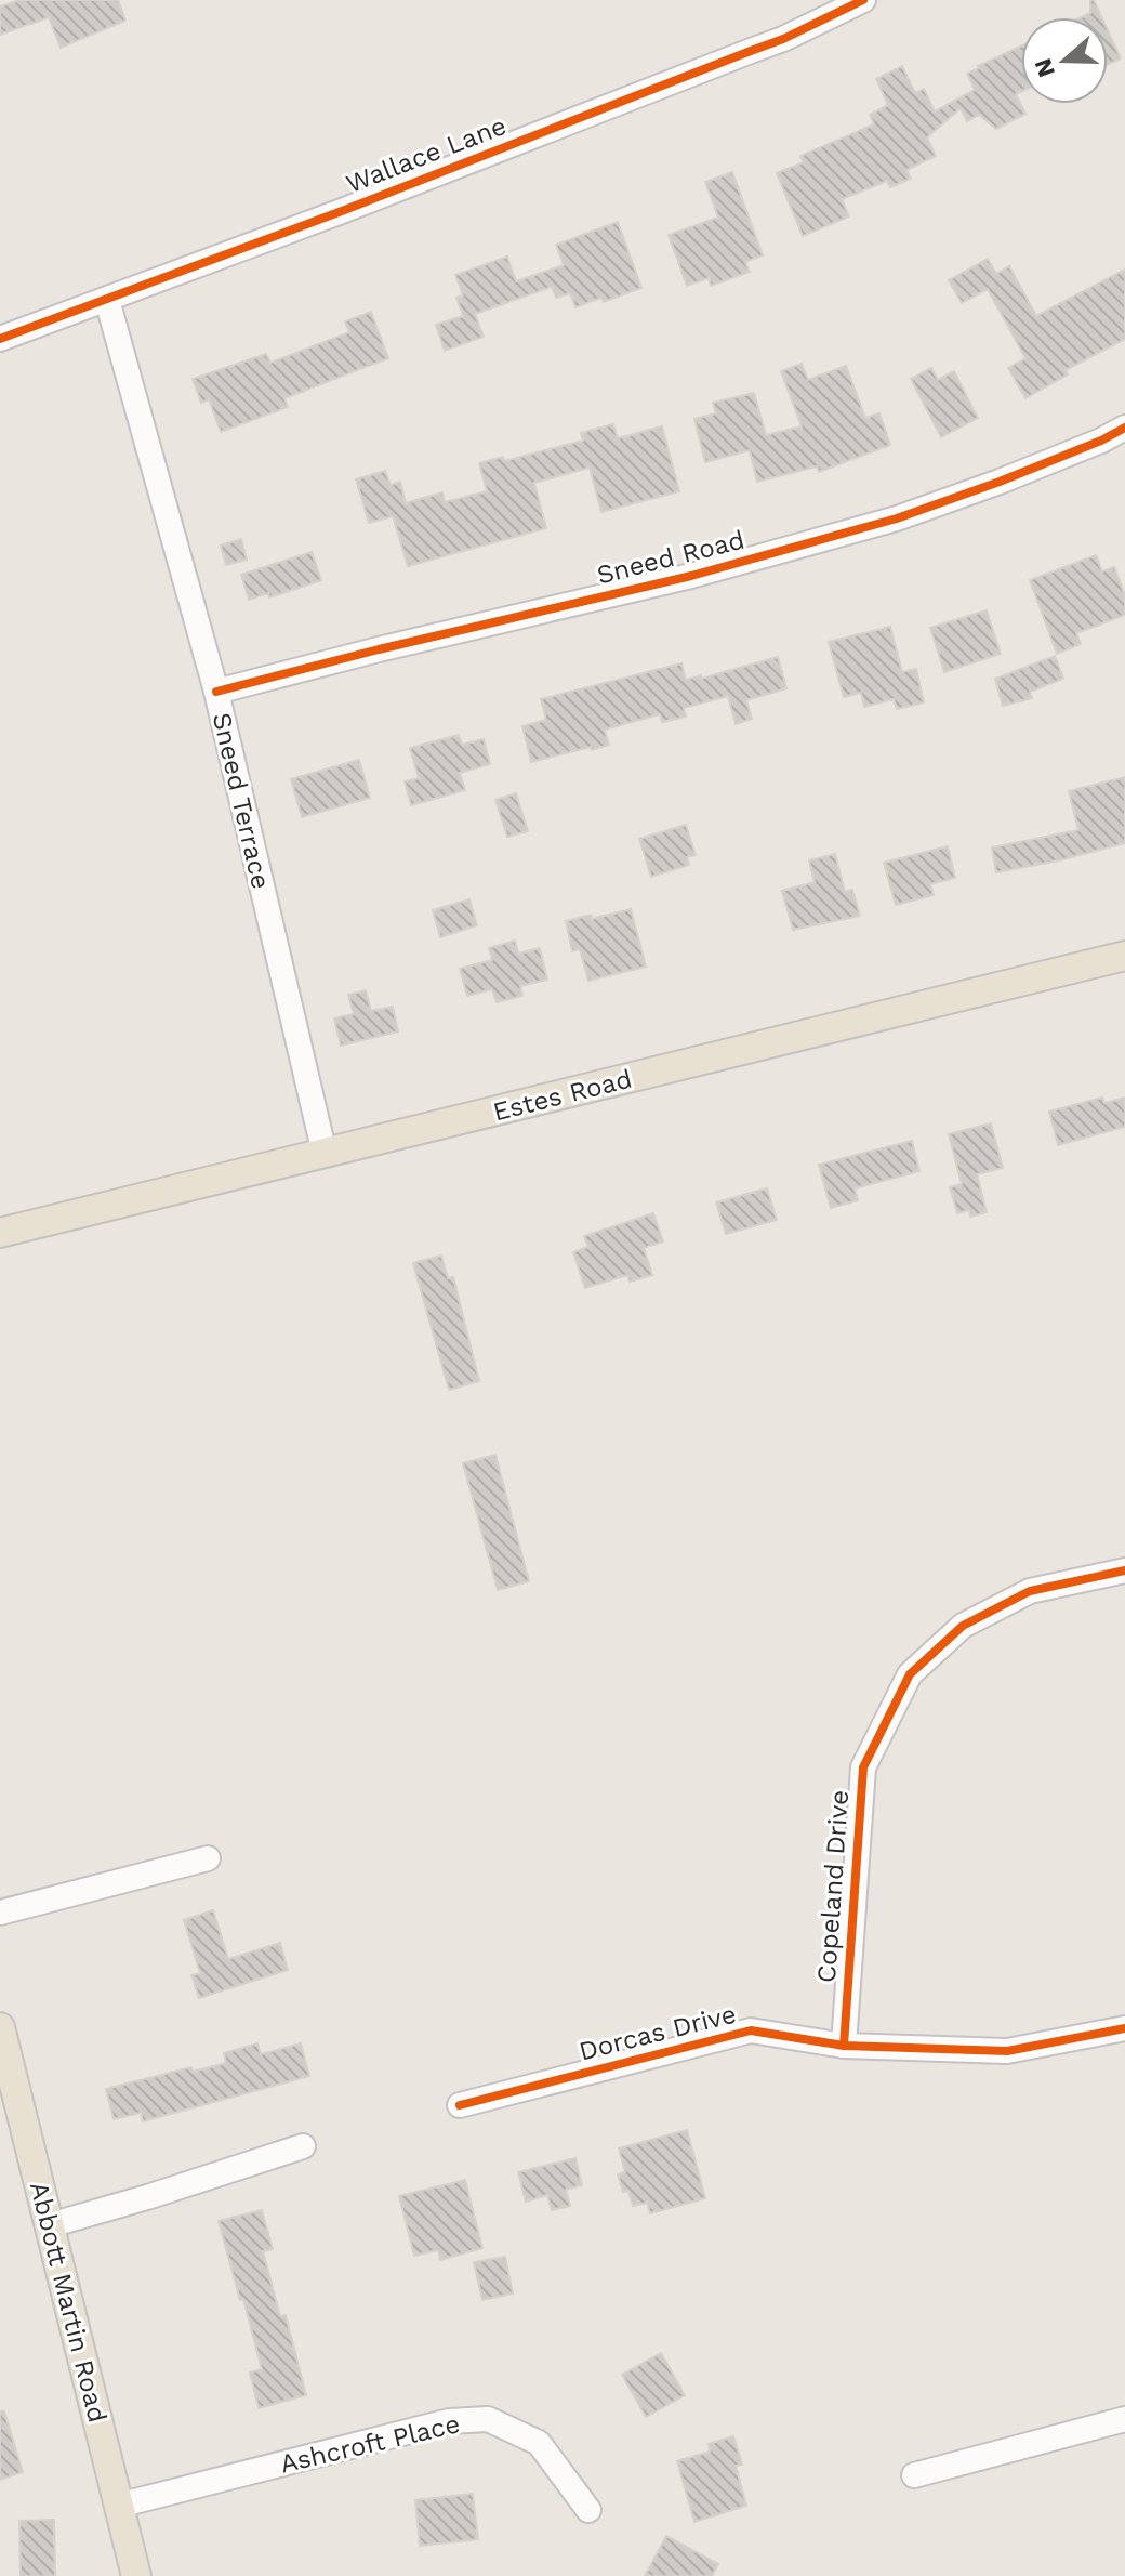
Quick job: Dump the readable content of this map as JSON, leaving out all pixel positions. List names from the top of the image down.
{
  "streets": {
    "main road": ["Estes Road", "Abbott Martin Road"],
    "street": [
      "Wallace Lane",
      "Sneed Road",
      "Sneed Terrace",
      "Copeland Drive",
      "Dorcas Drive",
      "Ashcroft Place"
    ]
  },
  "crossings": [
    ["Wallace Lane", "Sneed Terrace"],
    ["Sneed Road", "Sneed Terrace"],
    ["Sneed Terrace", "Estes Road"],
    ["Copeland Drive", "Dorcas Drive"],
    ["Abbott Martin Road", "Ashcroft Place"]
  ],
  "north": "left"
}
